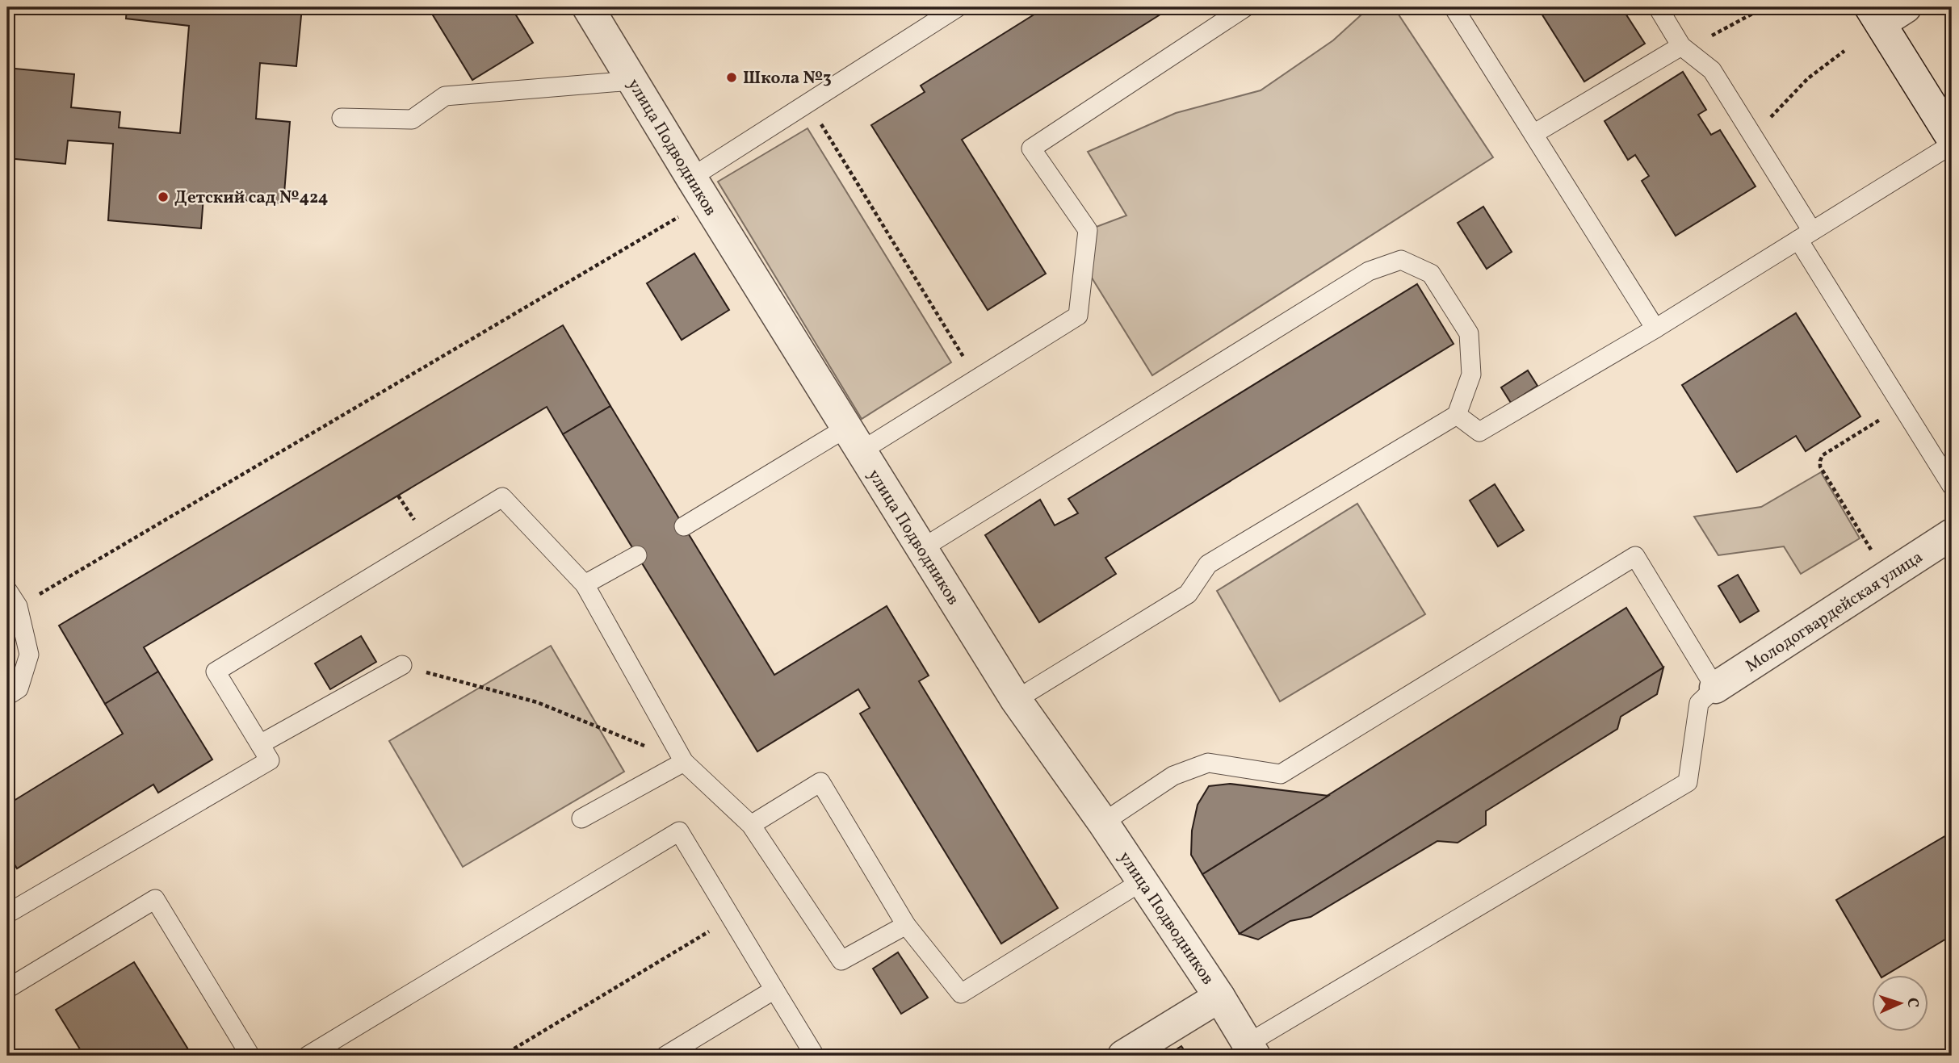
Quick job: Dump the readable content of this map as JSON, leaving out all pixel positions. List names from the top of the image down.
{
  "streets": {
    "street": ["улица Подводников", "Молодогвардейская улица"]
  },
  "places": ["Школа №3", "Детский сад №424"],
  "north": "right"
}
